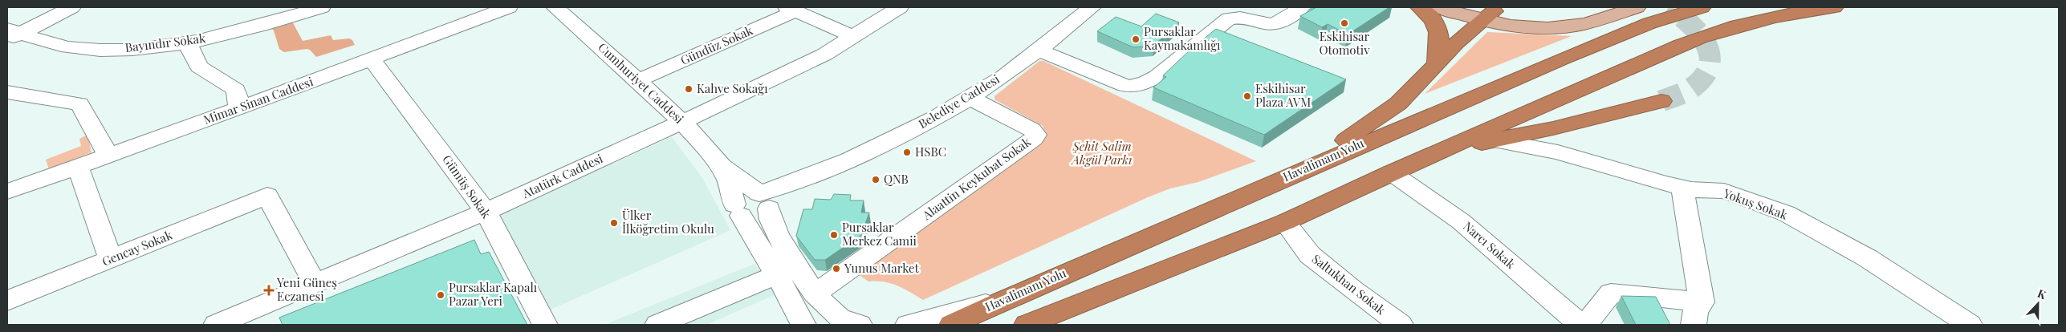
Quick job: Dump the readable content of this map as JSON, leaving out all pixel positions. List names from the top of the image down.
{
  "streets": {
    "highway": ["Havalimanı Yolu"],
    "street": [
      "Bayındır Sokak",
      "Gündüz Sokak",
      "Cumhuriyet Caddesi",
      "Mimar Sinan Caddesi",
      "Belediye Caddesi",
      "Atatürk Caddesi",
      "Alaattin Keykubat Sokak",
      "Gümüş Sokak",
      "Yokuş Sokak",
      "Narcı Sokak",
      "Gencay Sokak",
      "Saltukhan Sokak"
    ]
  },
  "crossings": [
    ["Gündüz Sokak", "Cumhuriyet Caddesi"],
    ["Cumhuriyet Caddesi", "Atatürk Caddesi"],
    ["Mimar Sinan Caddesi", "Gümüş Sokak"],
    ["Belediye Caddesi", "Alaattin Keykubat Sokak"],
    ["Atatürk Caddesi", "Gümüş Sokak"],
    ["Atatürk Caddesi", "Gencay Sokak"]
  ],
  "parks": ["Şehit Salim Akgül Parkı"],
  "places": {
    "other": [
      "Eskihisar Otomotiv",
      "Pursaklar Kaymakamlığı",
      "Kahve Sokağı",
      "Eskihisar Plaza AVM",
      "HSBC",
      "QNB",
      "Ülker İlköğretim Okulu",
      "Pursaklar Merkez Camii",
      "Yunus Market",
      "Pursaklar Kapalı Pazar Yeri"
    ],
    "health": ["Yeni Güneş Eczanesi"]
  },
  "north": "top"
}
